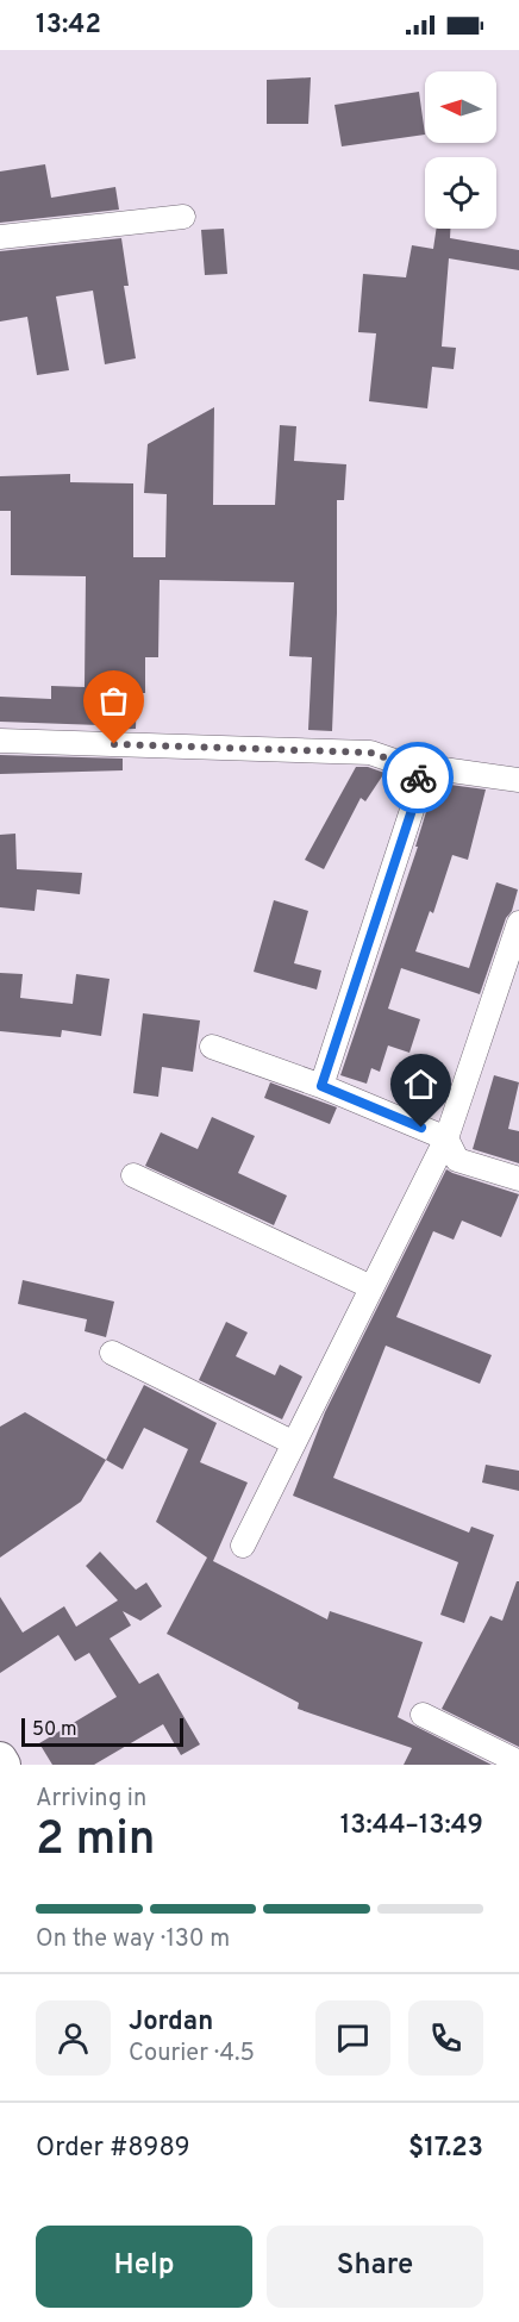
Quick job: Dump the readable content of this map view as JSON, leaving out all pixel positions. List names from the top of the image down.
{
  "scale_bar": "50 m",
  "north": "left",
  "page": {
    "status": "13:42",
    "scale": "50 m",
    "heading": ["2 min", "Arriving in", "13:44–13:49"],
    "panel": [
      "Jordan",
      "Courier · 4.5",
      "Order #8989",
      "$17.23"
    ],
    "bar": "On the way · 130 m",
    "buttons": ["Help", "Share"]
  }
}
